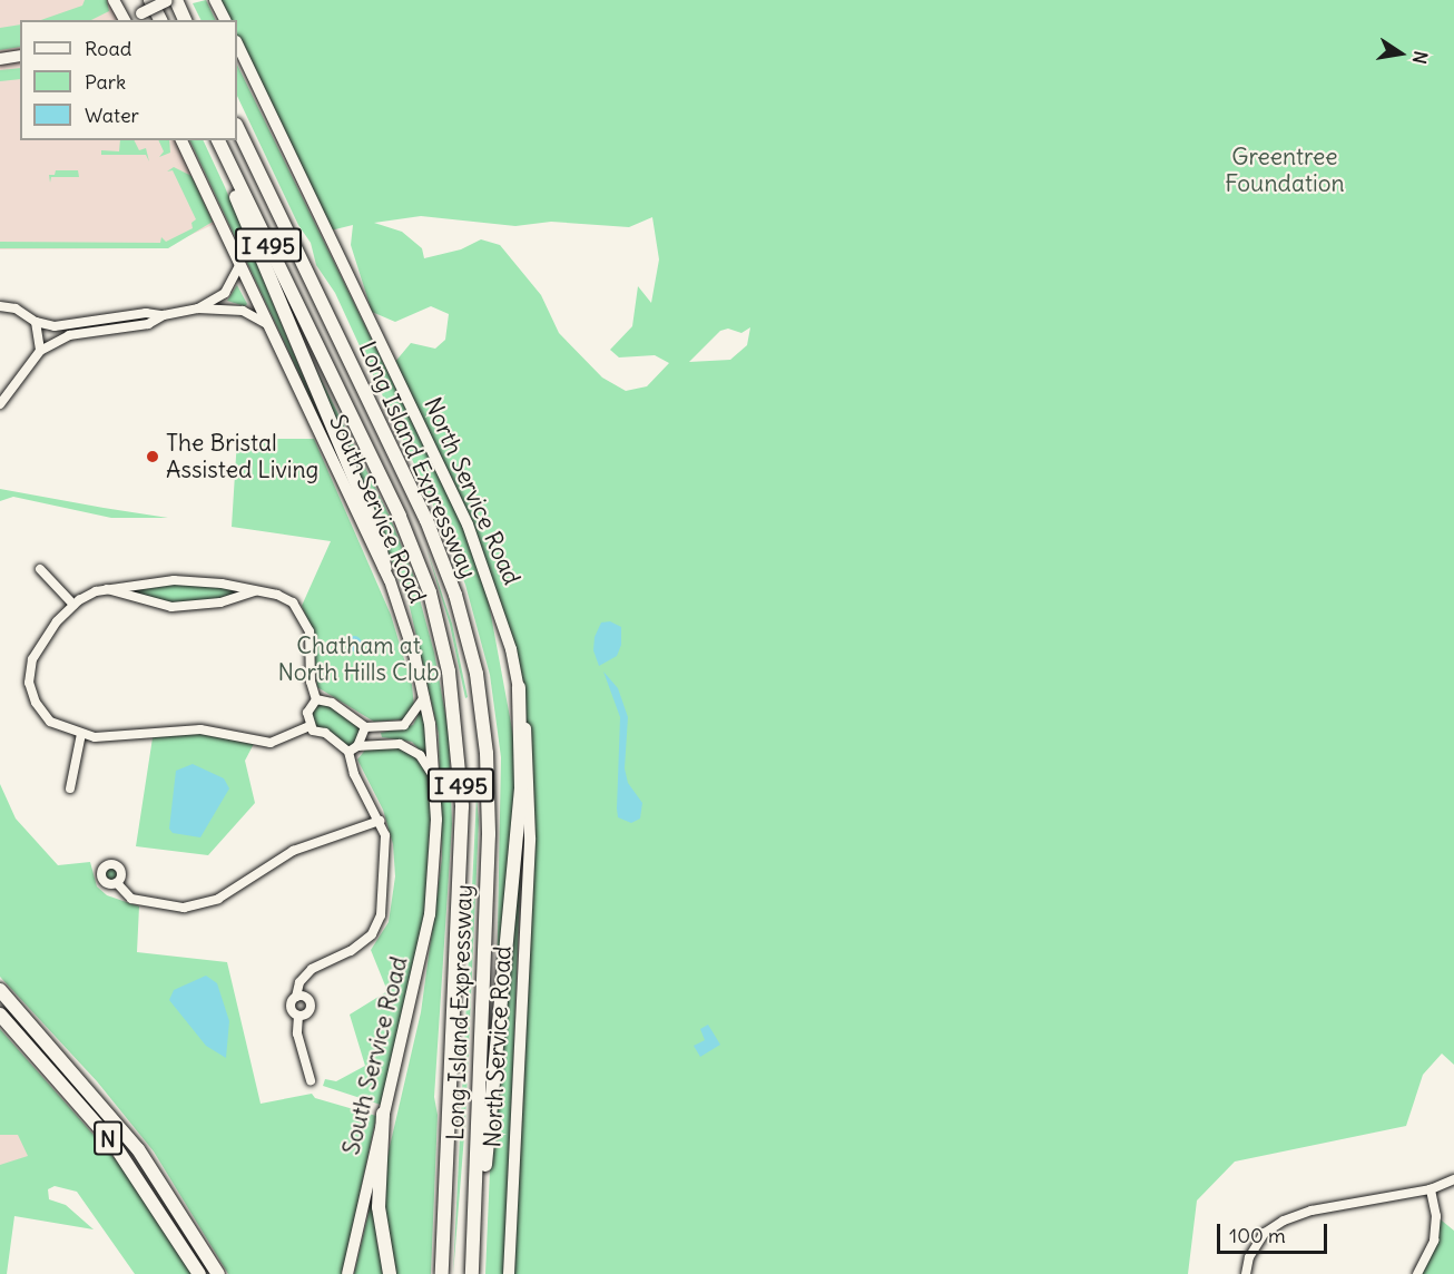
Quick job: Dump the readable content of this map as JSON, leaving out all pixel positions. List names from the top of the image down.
{
  "streets": {
    "highway": ["I 495", "Long Island Expressway", "N"],
    "main road": ["North Service Road", "South Service Road"]
  },
  "parks": ["Greentree Foundation", "Chatham at North Hills Club"],
  "places": ["The Bristal Assisted Living"],
  "legend": ["Road", "Park", "Water"],
  "scale_bar": "100 m",
  "north": "right"
}
